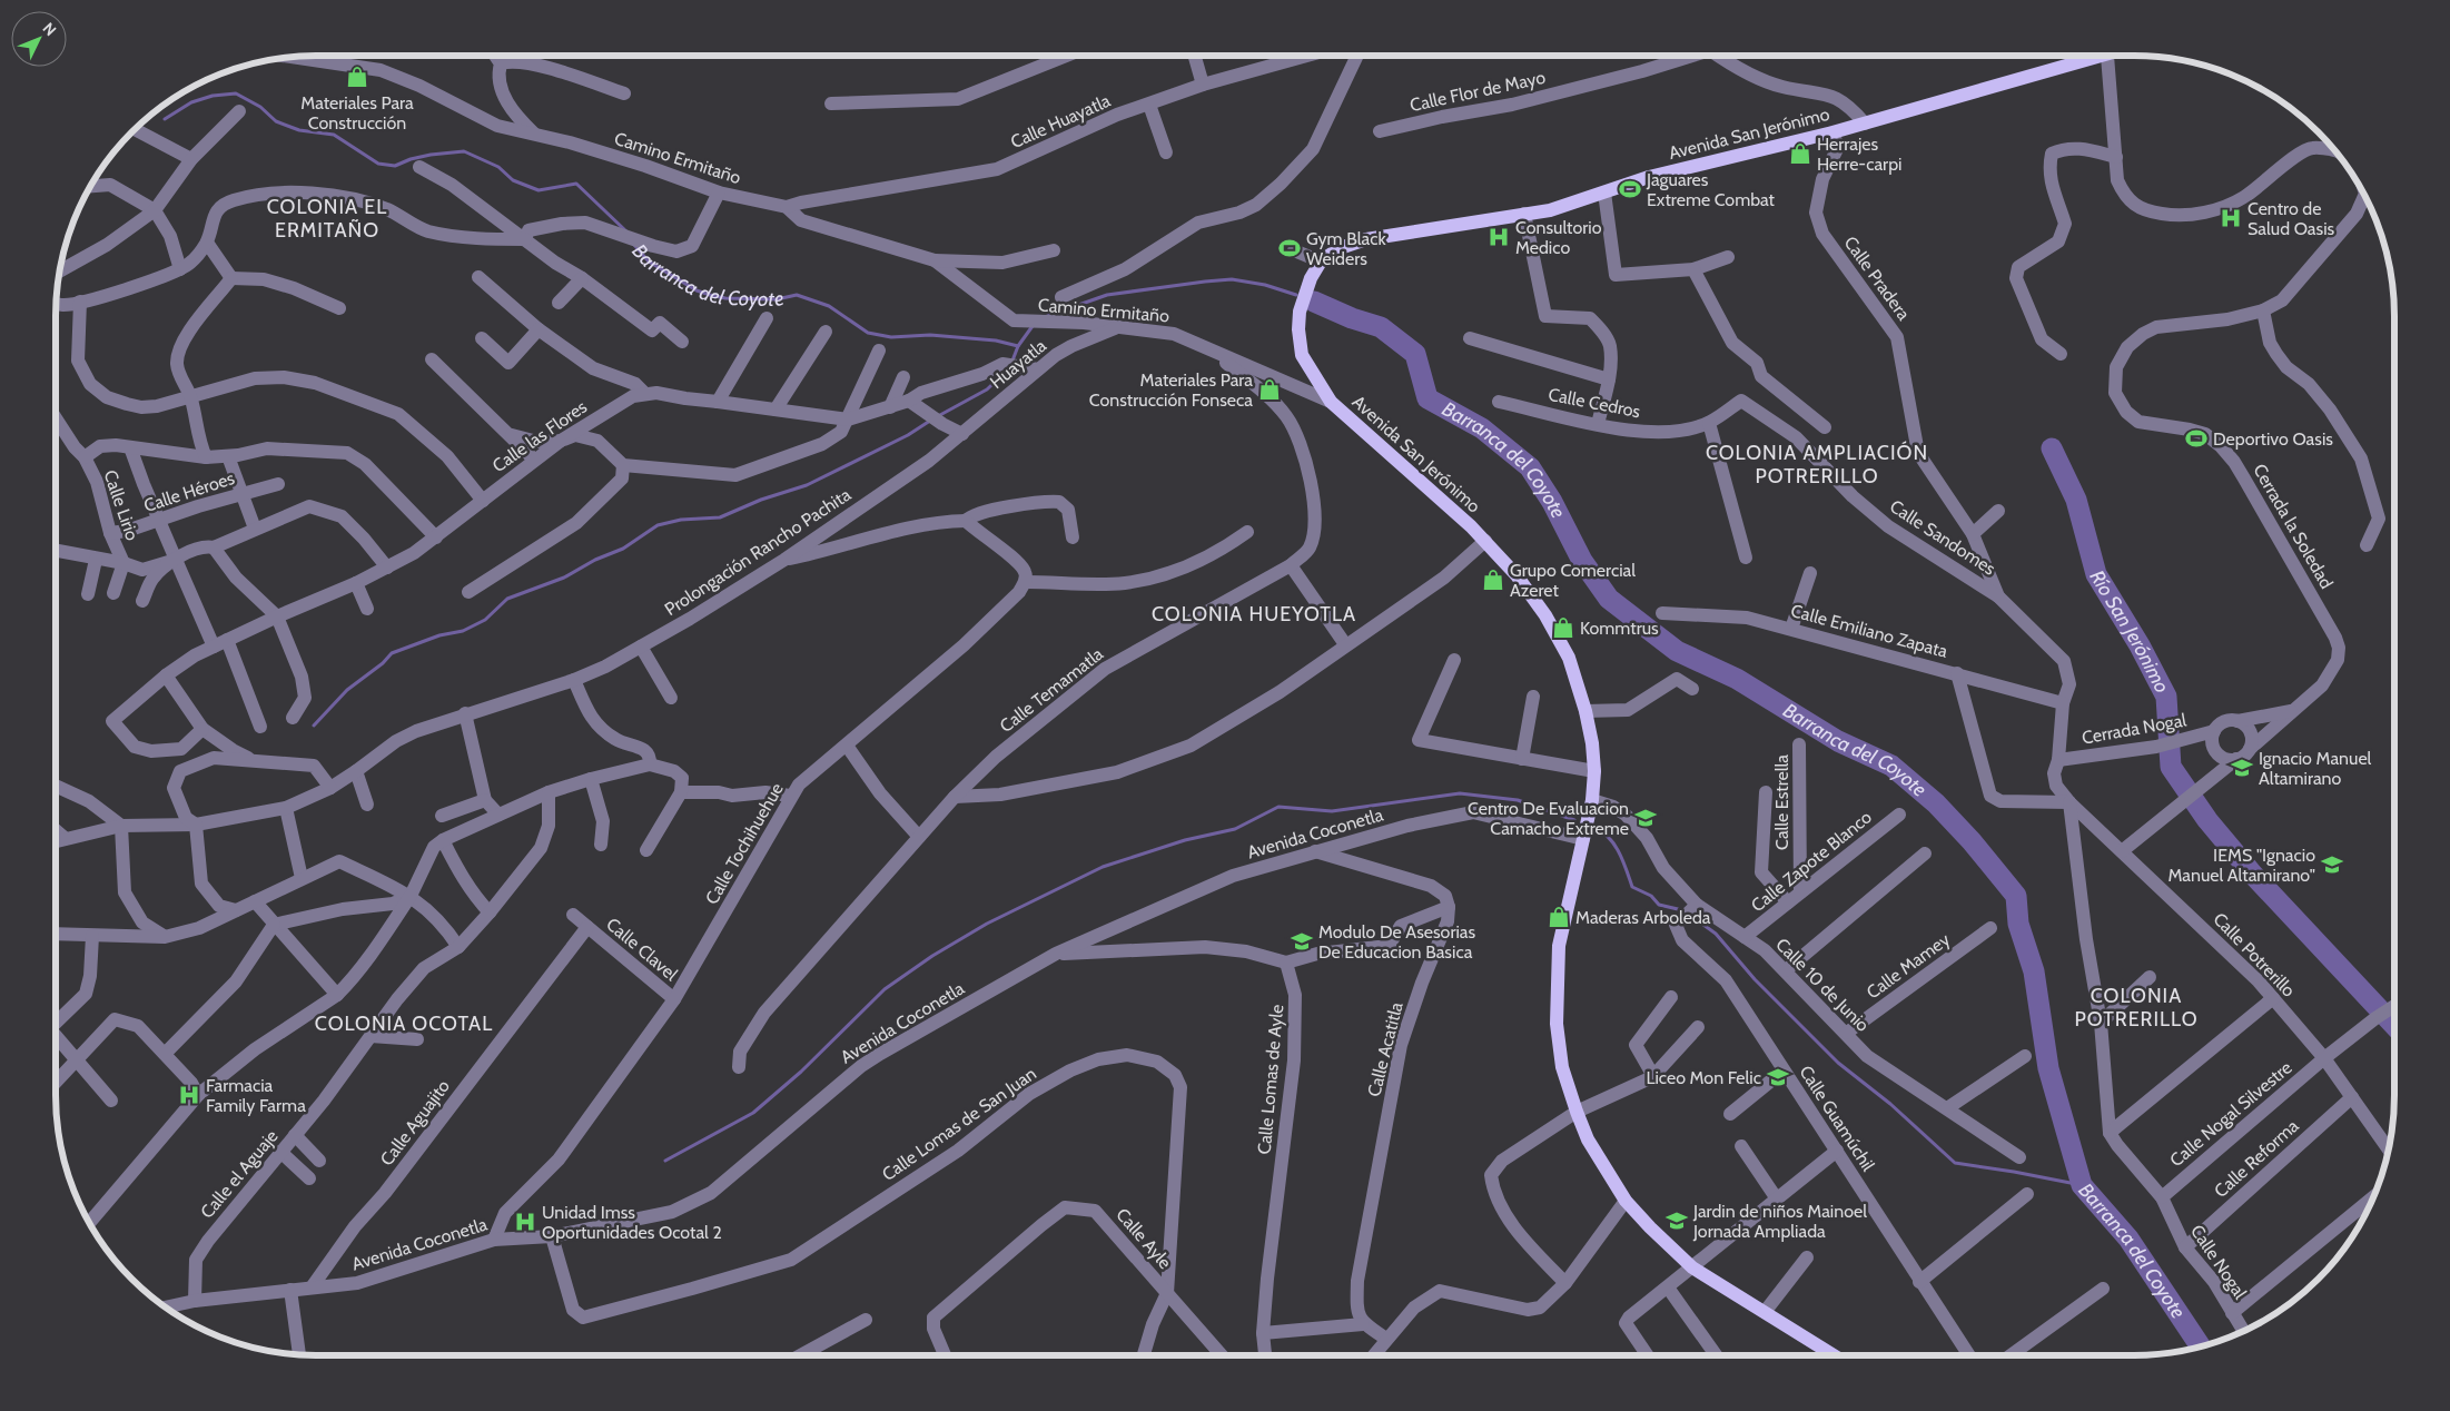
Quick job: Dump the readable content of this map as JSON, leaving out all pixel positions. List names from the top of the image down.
{
  "streets": {
    "main road": ["Avenida San Jerónimo"],
    "street": [
      "Calle Flor de Mayo",
      "Calle Huayatla",
      "Camino Ermitaño",
      "Calle Pradera",
      "Huayatla",
      "Calle Cedros",
      "Calle las Flores",
      "Calle Héroes",
      "Calle Lirio",
      "Cerrada la Soledad",
      "Calle Sandomes",
      "Prolongación Rancho Pachita",
      "Calle Emiliano Zapata",
      "Calle Temamatla",
      "Cerrada Nogal",
      "Calle Estrella",
      "Avenida Coconetla",
      "Calle Tochihuehue",
      "Calle Zapote Blanco",
      "Calle Clavel",
      "Calle Potrerillo",
      "Calle Mamey",
      "Calle 10 de Junio",
      "Calle Acatitla",
      "Calle Lomas de Ayle",
      "Calle Nogal Silvestre",
      "Calle Guamúchil",
      "Calle Aguajito",
      "Calle Lomas de San Juan",
      "Calle Reforma",
      "Calle el Aguaje",
      "Calle Ayle",
      "Calle Nogal"
    ]
  },
  "crossings": [
    ["Calle Huayatla", "Camino Ermitaño"],
    ["Avenida San Jerónimo", "Calle Pradera"],
    ["Avenida San Jerónimo", "Cerrada la Soledad"],
    ["Avenida San Jerónimo", "Avenida Coconetla"],
    ["Avenida San Jerónimo", "Calle 10 de Junio"],
    ["Camino Ermitaño", "Huayatla"],
    ["Camino Ermitaño", "Calle Temamatla"],
    ["Calle Pradera", "Calle Sandomes"],
    ["Huayatla", "Calle las Flores"],
    ["Huayatla", "Prolongación Rancho Pachita"],
    ["Calle Cedros", "Calle Sandomes"],
    ["Calle Héroes", "Calle Lirio"],
    ["Cerrada la Soledad", "Cerrada Nogal"],
    ["Calle Estrella", "Calle Zapote Blanco"],
    ["Avenida Coconetla", "Calle Tochihuehue"],
    ["Avenida Coconetla", "Calle Aguajito"],
    ["Avenida Coconetla", "Calle Lomas de San Juan"],
    ["Avenida Coconetla", "Calle el Aguaje"],
    ["Calle Tochihuehue", "Calle Clavel"],
    ["Calle Zapote Blanco", "Calle 10 de Junio"],
    ["Calle Clavel", "Calle Aguajito"],
    ["Calle Potrerillo", "Calle Nogal Silvestre"],
    ["Calle Potrerillo", "Calle Reforma"],
    ["Calle Mamey", "Calle 10 de Junio"],
    ["Calle 10 de Junio", "Calle Guamúchil"],
    ["Calle Nogal Silvestre", "Calle Nogal"],
    ["Calle Lomas de San Juan", "Calle Ayle"],
    ["Calle Reforma", "Calle Nogal"]
  ],
  "districts": [
    "COLONIA EL ERMITAÑO",
    "COLONIA AMPLIACIÓN POTRERILLO",
    "COLONIA HUEYOTLA",
    "COLONIA POTRERILLO",
    "COLONIA OCOTAL"
  ],
  "water": ["Barranca del Coyote", "Río San Jerónimo"],
  "places": {
    "shop": [
      "Materiales Para Construcción",
      "Herrajes Herre-carpi",
      "Materiales Para Construcción Fonseca",
      "Grupo Comercial Azeret",
      "Kommtrus",
      "Maderas Arboleda"
    ],
    "sports": ["Jaguares Extreme Combat", "Gym Black Weiders", "Deportivo Oasis"],
    "hospital": [
      "Centro de Salud Oasis",
      "Consultorio Medico",
      "Farmacia Family Farma",
      "Unidad Imss Oportunidades Ocotal 2"
    ],
    "school or university": [
      "Ignacio Manuel Altamirano",
      "Centro De Evaluacion Camacho Extreme",
      "IEMS \"Ignacio Manuel Altamirano\"",
      "Modulo De Asesorias De Educacion Basica",
      "Liceo Mon Felic",
      "Jardin de niños Mainoel Jornada Ampliada"
    ]
  },
  "north": "top right"
}
